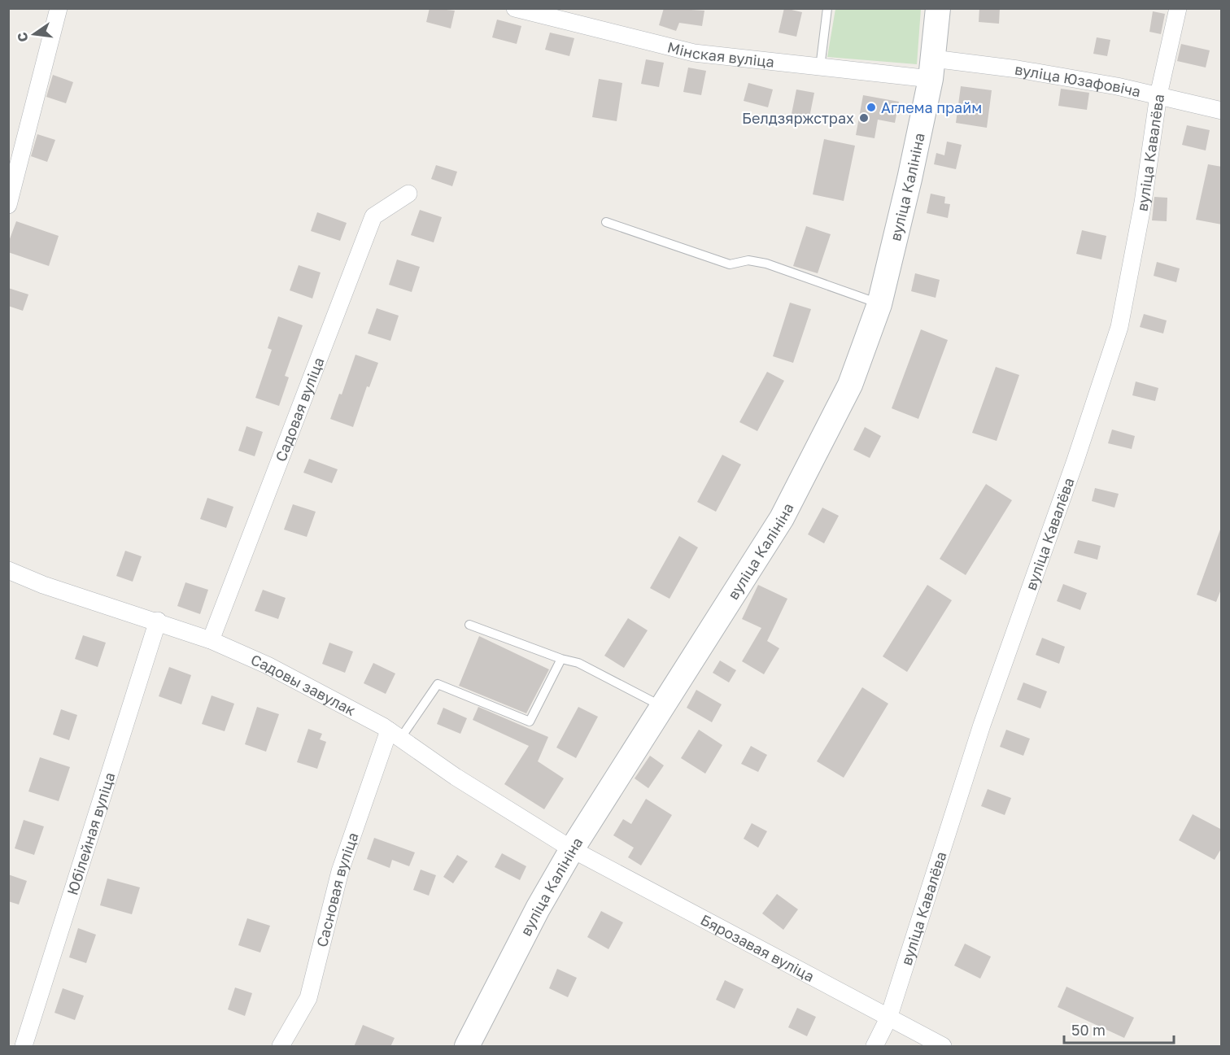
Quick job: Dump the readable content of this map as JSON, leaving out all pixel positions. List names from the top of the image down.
{
  "streets": {
    "street": [
      "Мінская вуліца",
      "вуліца Юзафовіча",
      "вуліца Кавалёва",
      "вуліца Калініна",
      "Садовая вуліца",
      "Садовы завулак",
      "Юбілейная вуліца",
      "Сасновая вуліца",
      "Бярозавая вуліца"
    ]
  },
  "crossings": [
    ["Мінская вуліца", "вуліца Юзафовіча"],
    ["Мінская вуліца", "вуліца Калініна"],
    ["вуліца Юзафовіча", "вуліца Кавалёва"],
    ["вуліца Юзафовіча", "вуліца Калініна"],
    ["вуліца Кавалёва", "Бярозавая вуліца"],
    ["вуліца Калініна", "Садовы завулак"],
    ["вуліца Калініна", "Бярозавая вуліца"],
    ["Садовая вуліца", "Садовы завулак"],
    ["Садовы завулак", "Юбілейная вуліца"],
    ["Садовы завулак", "Сасновая вуліца"],
    ["Садовы завулак", "Бярозавая вуліца"]
  ],
  "places": ["Аглема прайм", "Белдзяржстрах"],
  "scale_bar": "50 m",
  "north": "left"
}
